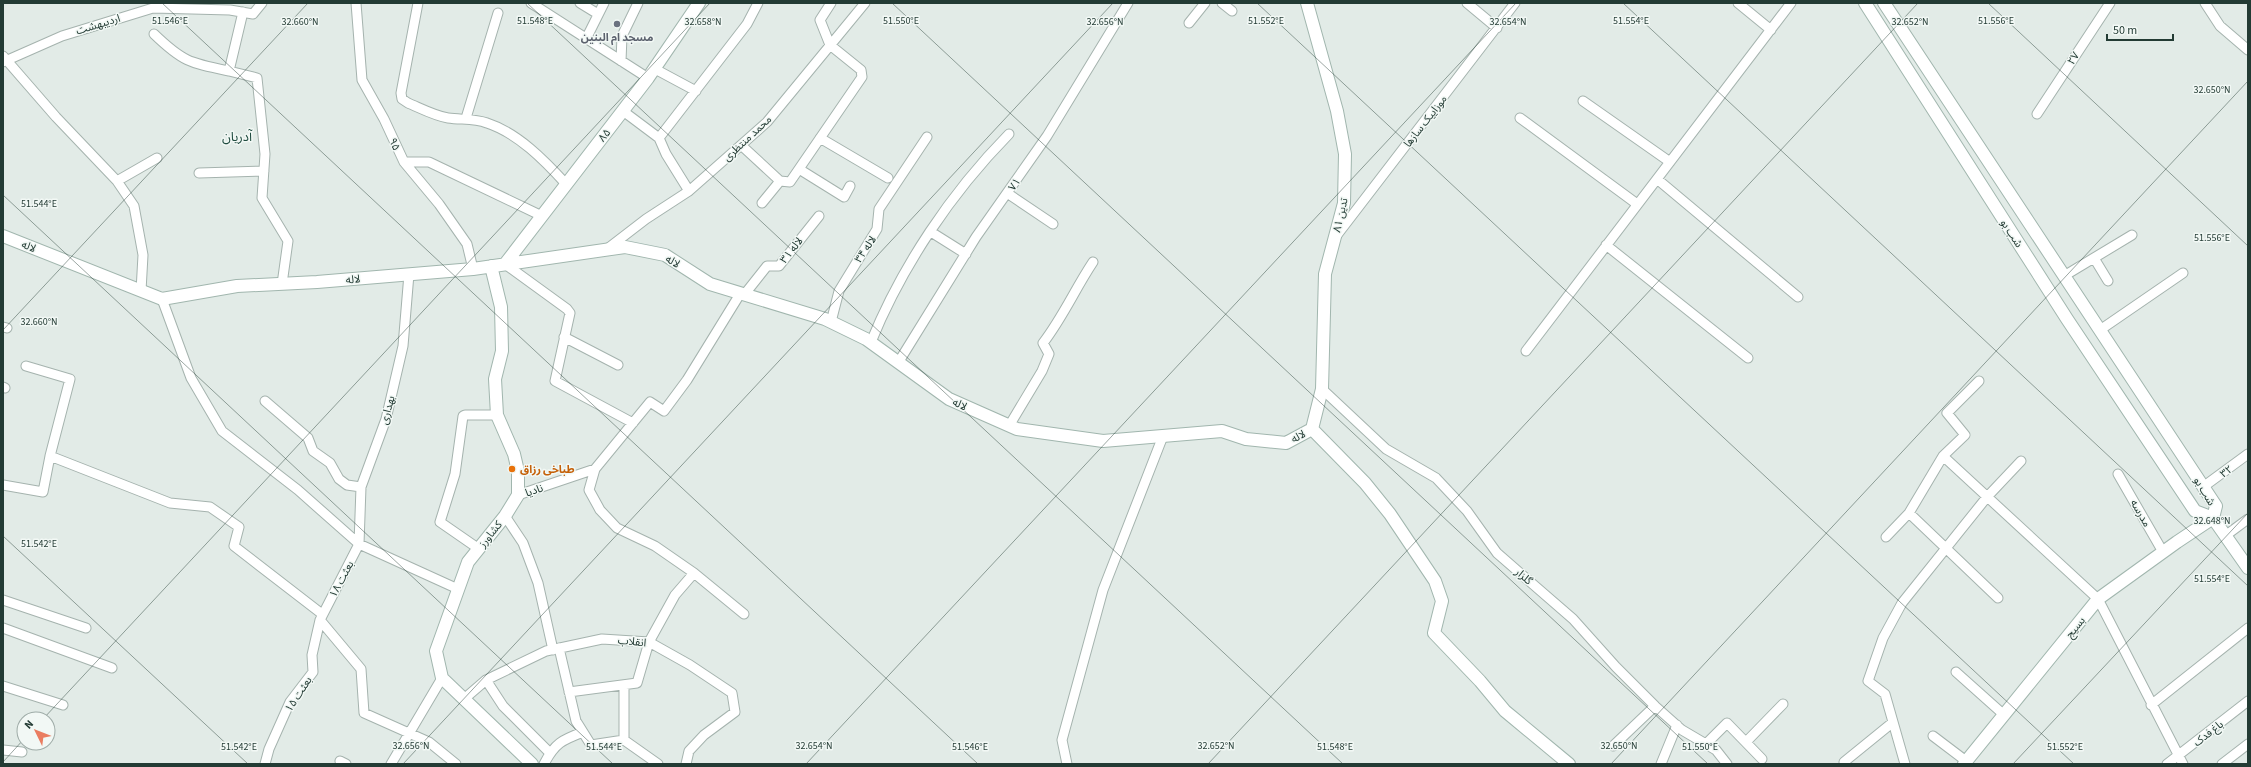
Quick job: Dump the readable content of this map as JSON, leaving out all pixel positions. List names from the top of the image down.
{
  "streets": {
    "street": [
      "اردیبهشت",
      "۲۷",
      "موزاییک سازها",
      "۸۵",
      "محمد منتظری",
      "۹۵",
      "۷۱",
      "تدین ۸۱",
      "شب بو",
      "لاله",
      "لاله ۳۴",
      "لاله ۳۱",
      "بهداری",
      "۳۲",
      "نادیا",
      "مدرسه",
      "کشاورز",
      "گلزار",
      "بعثت ۱۸",
      "بسیج",
      "انقلاب",
      "بعثت ۱۵",
      "باغ فدک"
    ]
  },
  "crossings": [
    ["موزاییک سازها", "تدین ۸۱"],
    ["۸۵", "لاله"],
    ["محمد منتظری", "لاله"],
    ["۹۵", "لاله"],
    ["۷۱", "لاله"],
    ["تدین ۸۱", "لاله"],
    ["تدین ۸۱", "گلزار"],
    ["شب بو", "۳۲"],
    ["شب بو", "بسیج"],
    ["لاله", "لاله ۳۴"],
    ["لاله", "لاله ۳۱"],
    ["لاله", "بهداری"],
    ["بهداری", "بعثت ۱۸"],
    ["نادیا", "کشاورز"],
    ["مدرسه", "بسیج"],
    ["بعثت ۱۸", "بعثت ۱۵"]
  ],
  "districts": ["آدریان"],
  "places": ["مسجد ام البنین", "طباخی رزاق"],
  "scale_bar": "50 m",
  "north": "top left",
  "coordinates": [
    "51.546°E",
    "51.548°E",
    "51.550°E",
    "51.552°E",
    "51.554°E",
    "51.556°E",
    "32.660°N",
    "32.658°N",
    "32.656°N",
    "32.654°N",
    "32.652°N",
    "32.650°N",
    "51.544°E",
    "32.648°N",
    "51.542°E"
  ]
}
